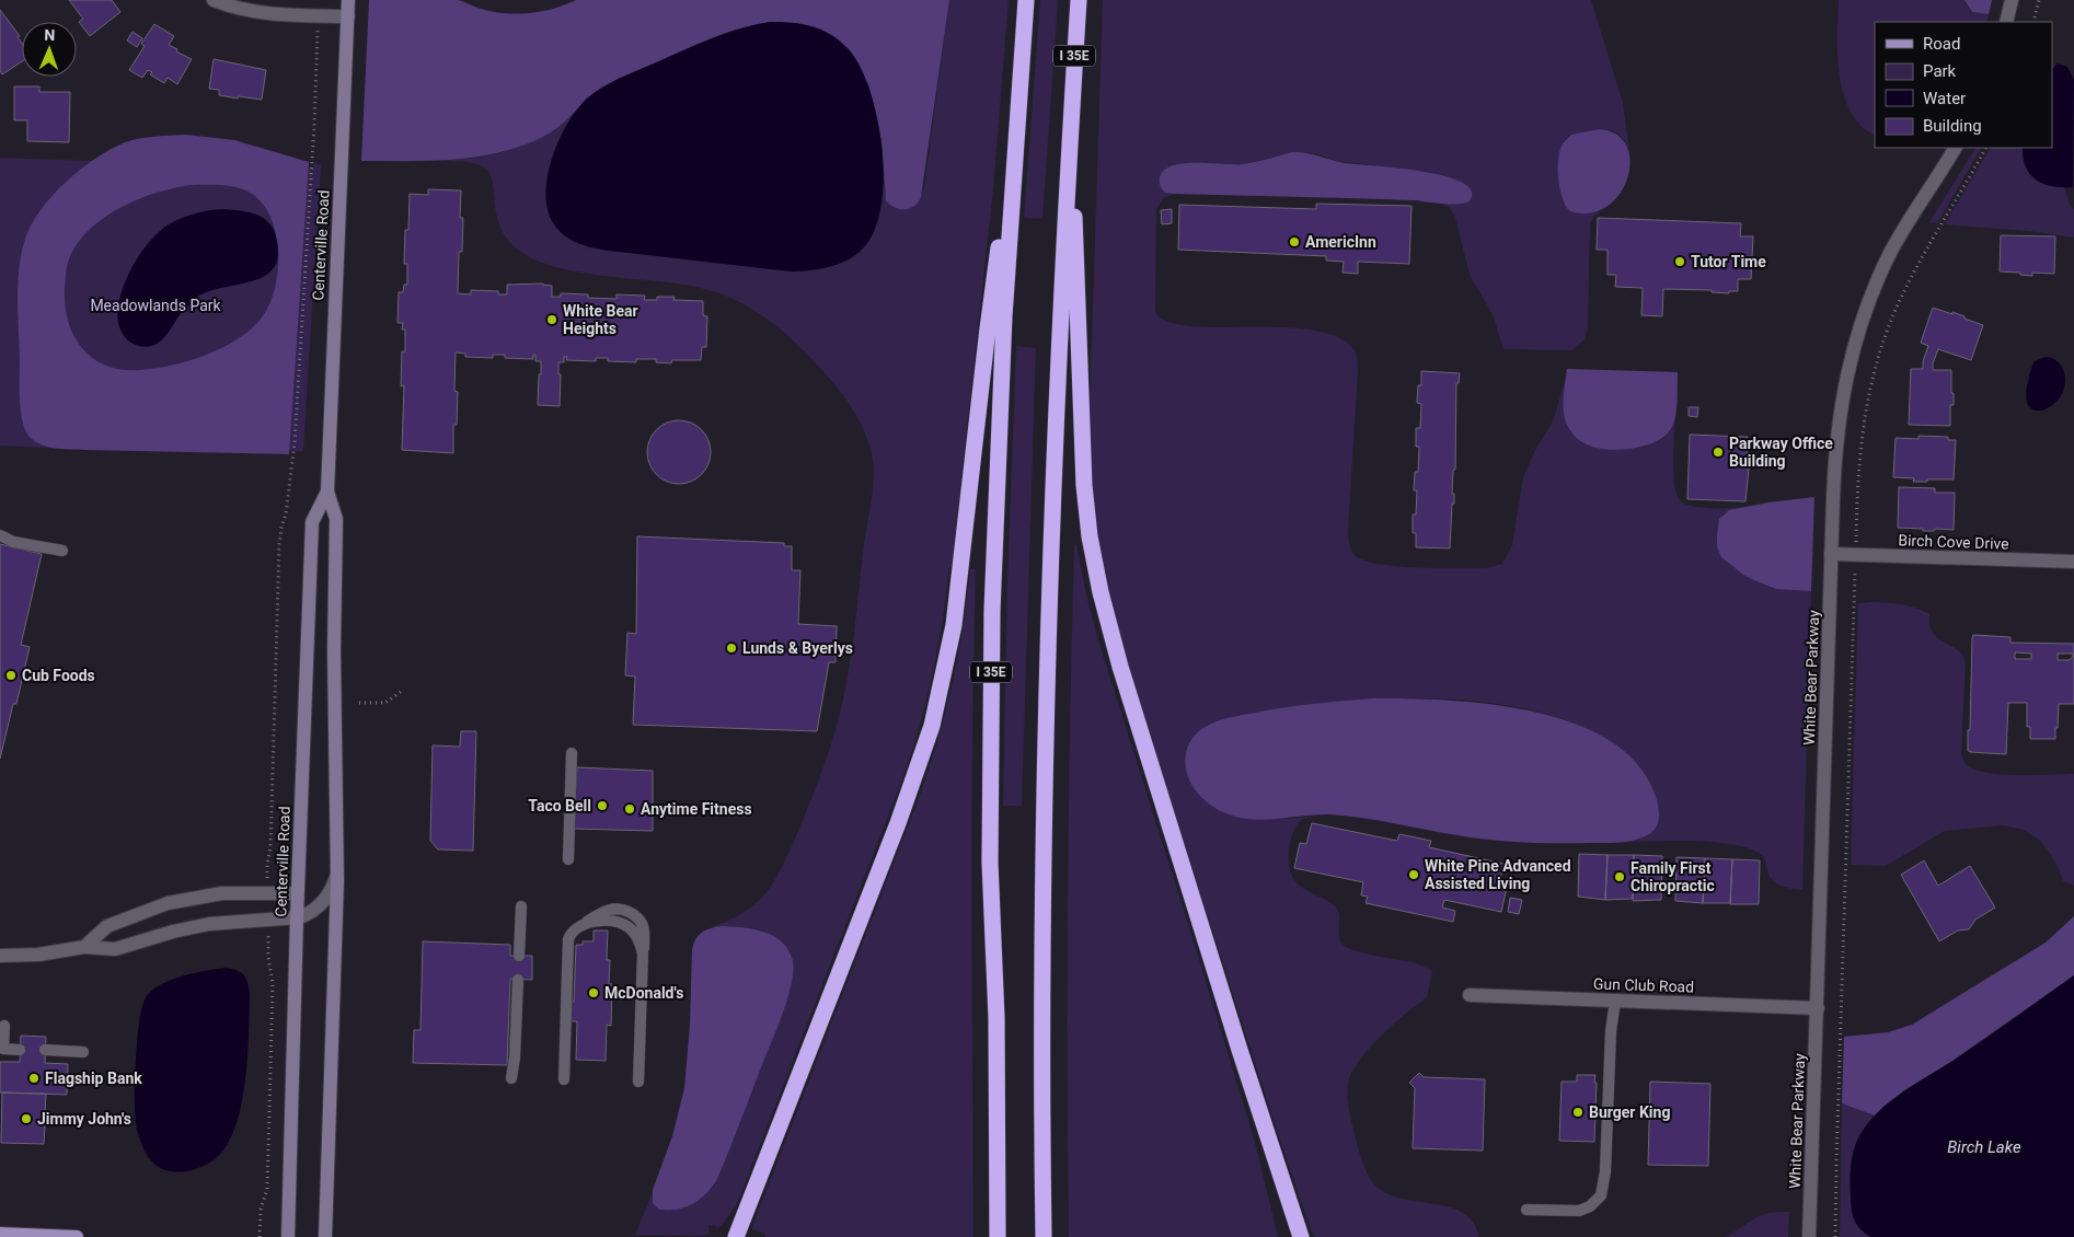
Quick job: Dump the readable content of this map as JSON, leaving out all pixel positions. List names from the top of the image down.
{
  "streets": {
    "highway": ["I 35E"],
    "main road": ["Centerville Road"],
    "street": ["Birch Cove Drive", "White Bear Parkway", "Gun Club Road"]
  },
  "crossings": [
    ["Birch Cove Drive", "White Bear Parkway"],
    ["White Bear Parkway", "Gun Club Road"]
  ],
  "water": ["Birch Lake"],
  "parks": ["Meadowlands Park"],
  "places": [
    "AmericInn",
    "Tutor Time",
    "White Bear Heights",
    "Parkway Office Building",
    "Lunds & Byerlys",
    "Cub Foods",
    "Taco Bell",
    "Anytime Fitness",
    "White Pine Advanced Assisted Living",
    "Family First Chiropractic",
    "McDonald's",
    "Flagship Bank",
    "Burger King",
    "Jimmy John's"
  ],
  "legend": [
    "Road",
    "Park",
    "Water",
    "Building"
  ],
  "north": "top"
}
